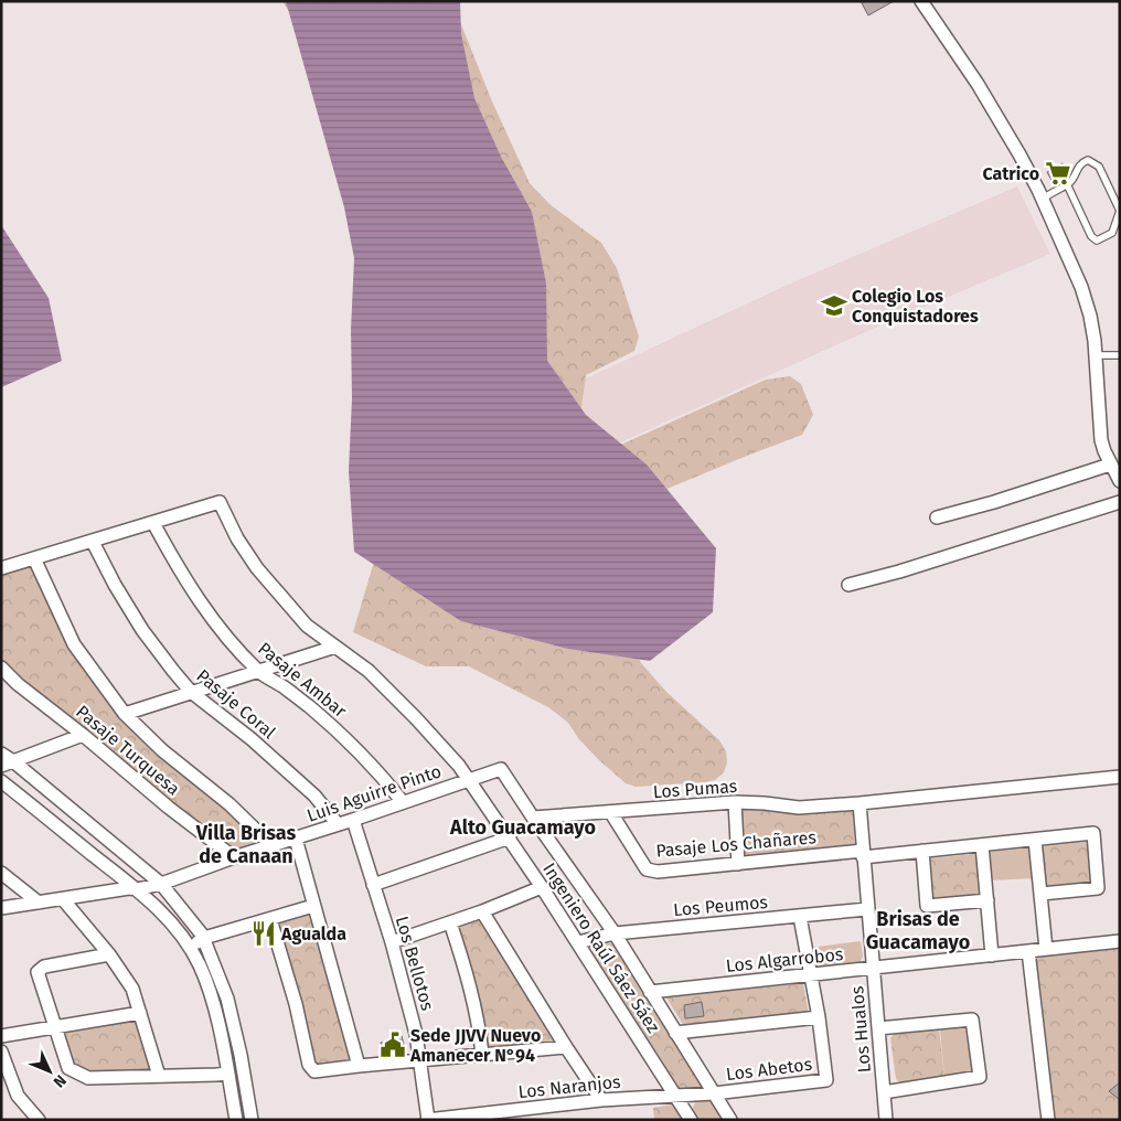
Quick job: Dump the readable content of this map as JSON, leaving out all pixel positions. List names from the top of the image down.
{
  "streets": {
    "street": [
      "Pasaje Ambar",
      "Pasaje Coral",
      "Pasaje Turquesa",
      "Los Pumas",
      "Luis Aguirre Pinto",
      "Pasaje Los Chañares",
      "Los Peumos",
      "Ingeniero Raúl Sáez Sáez",
      "Los Algarrobos",
      "Los Bellotos",
      "Los Hualos",
      "Los Abetos",
      "Los Naranjos"
    ]
  },
  "crossings": [
    ["Pasaje Ambar", "Luis Aguirre Pinto"],
    ["Pasaje Ambar", "Ingeniero Raúl Sáez Sáez"],
    ["Pasaje Coral", "Luis Aguirre Pinto"],
    ["Pasaje Turquesa", "Luis Aguirre Pinto"],
    ["Los Pumas", "Pasaje Los Chañares"],
    ["Los Pumas", "Ingeniero Raúl Sáez Sáez"],
    ["Los Pumas", "Los Hualos"],
    ["Luis Aguirre Pinto", "Ingeniero Raúl Sáez Sáez"],
    ["Luis Aguirre Pinto", "Los Bellotos"],
    ["Pasaje Los Chañares", "Los Hualos"],
    ["Los Peumos", "Ingeniero Raúl Sáez Sáez"],
    ["Los Peumos", "Los Hualos"],
    ["Los Peumos", "Los Abetos"],
    ["Ingeniero Raúl Sáez Sáez", "Los Algarrobos"],
    ["Ingeniero Raúl Sáez Sáez", "Los Abetos"],
    ["Ingeniero Raúl Sáez Sáez", "Los Naranjos"],
    ["Los Algarrobos", "Los Hualos"],
    ["Los Algarrobos", "Los Abetos"],
    ["Los Bellotos", "Los Naranjos"],
    ["Los Abetos", "Los Naranjos"]
  ],
  "districts": ["Alto Guacamayo", "Villa Brisas de Canaan", "Brisas de Guacamayo"],
  "places": {
    "supermarket": ["Catrico"],
    "school or university": ["Colegio Los Conquistadores"],
    "restaurant": ["Agualda"],
    "public building": ["Sede JJVV Nuevo Amanecer N°94"]
  },
  "north": "bottom right"
}
